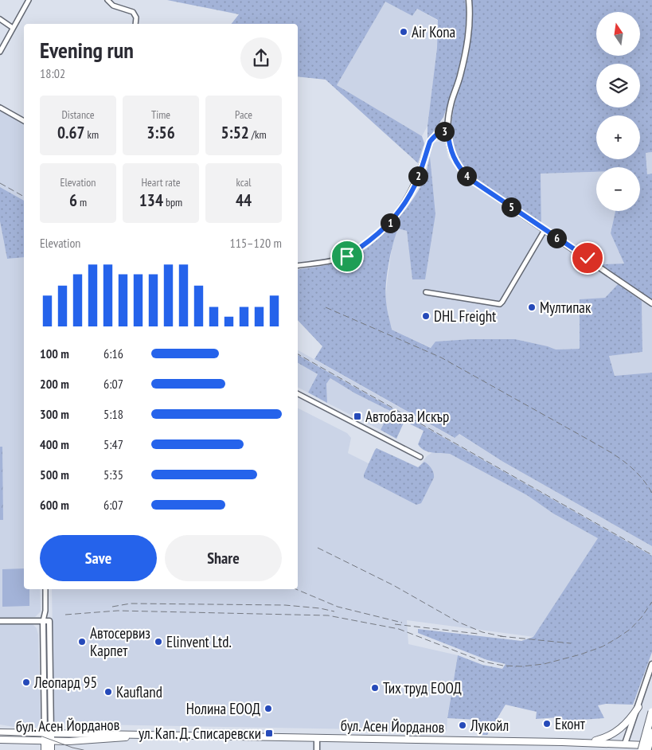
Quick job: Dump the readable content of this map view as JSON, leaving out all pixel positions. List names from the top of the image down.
{
  "streets": {
    "main road": ["бул. Асен Йорданов"]
  },
  "places": {
    "other": [
      "Air Kona",
      "Мултипак",
      "DHL Freight",
      "Автосервиз Карпет",
      "Elinvent Ltd.",
      "Леопард 95",
      "Тих труд ЕООД",
      "Kaufland",
      "Нолина ЕООД",
      "Еконт",
      "Лукойл"
    ],
    "transit": ["Автобаза Искър", "ул. Кап. Д. Списаревски"]
  },
  "north": "top",
  "page": {
    "map_buttons": ["+", "−"],
    "heading": ["Evening run", "18:02"],
    "stats": [
      ["Distance", "0.67 km"],
      ["Time", "3:56"],
      ["Pace", "5:52 /km"],
      ["Elevation", "6 m"],
      ["Heart rate", "134 bpm"],
      ["kcal", "44"]
    ],
    "pins": [
      "3",
      "2",
      "4",
      "5",
      "1",
      "6"
    ],
    "chart": ["Elevation", "115–120 m"],
    "list": [
      {
        "name": "100 m",
        "note": "6:16"
      },
      {
        "name": "200 m",
        "note": "6:07"
      },
      {
        "name": "300 m",
        "note": "5:18"
      },
      {
        "name": "400 m",
        "note": "5:47"
      },
      {
        "name": "500 m",
        "note": "5:35"
      },
      {
        "name": "600 m",
        "note": "6:07"
      }
    ],
    "buttons": ["Save", "Share"]
  }
}
